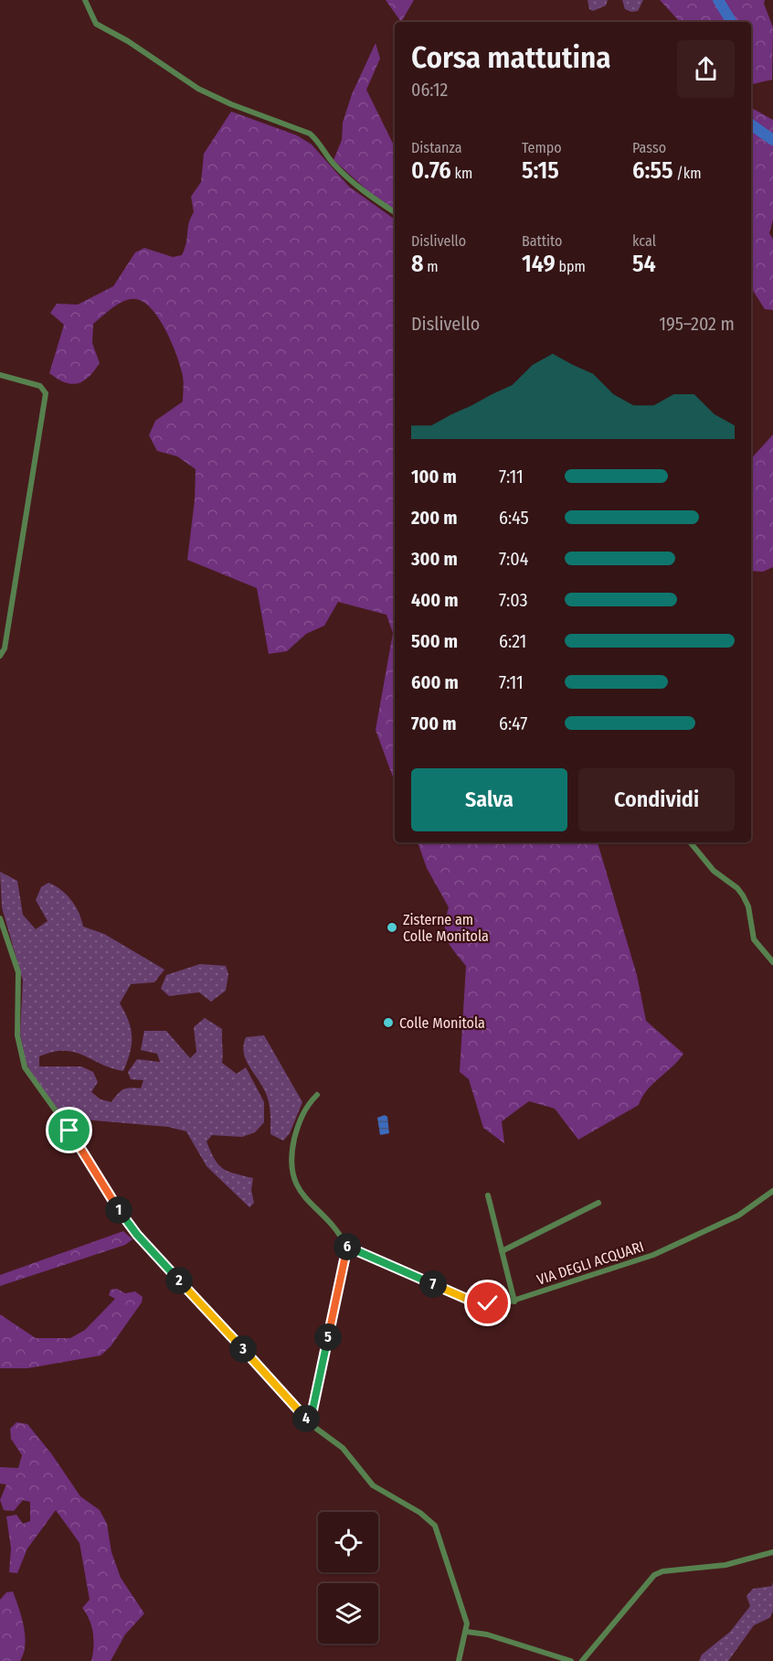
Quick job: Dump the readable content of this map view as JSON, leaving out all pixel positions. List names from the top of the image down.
{
  "streets": {
    "street": ["VIA DEGLI ACQUARI"]
  },
  "places": ["Zisterne am Colle Monitola", "Colle Monitola"],
  "page": {
    "heading": ["Corsa mattutina", "06:12"],
    "stats": [
      ["Distanza", "0.76 km"],
      ["Tempo", "5:15"],
      ["Passo", "6:55 /km"],
      ["Dislivello", "8 m"],
      ["Battito", "149 bpm"],
      ["kcal", "54"]
    ],
    "chart": ["Dislivello", "195–202 m"],
    "list": [
      {
        "name": "100 m",
        "note": "7:11"
      },
      {
        "name": "200 m",
        "note": "6:45"
      },
      {
        "name": "300 m",
        "note": "7:04"
      },
      {
        "name": "400 m",
        "note": "7:03"
      },
      {
        "name": "500 m",
        "note": "6:21"
      },
      {
        "name": "600 m",
        "note": "7:11"
      },
      {
        "name": "700 m",
        "note": "6:47"
      }
    ],
    "buttons": ["Salva", "Condividi"],
    "pins": [
      "1",
      "6",
      "2",
      "7",
      "5",
      "3",
      "4"
    ]
  }
}
